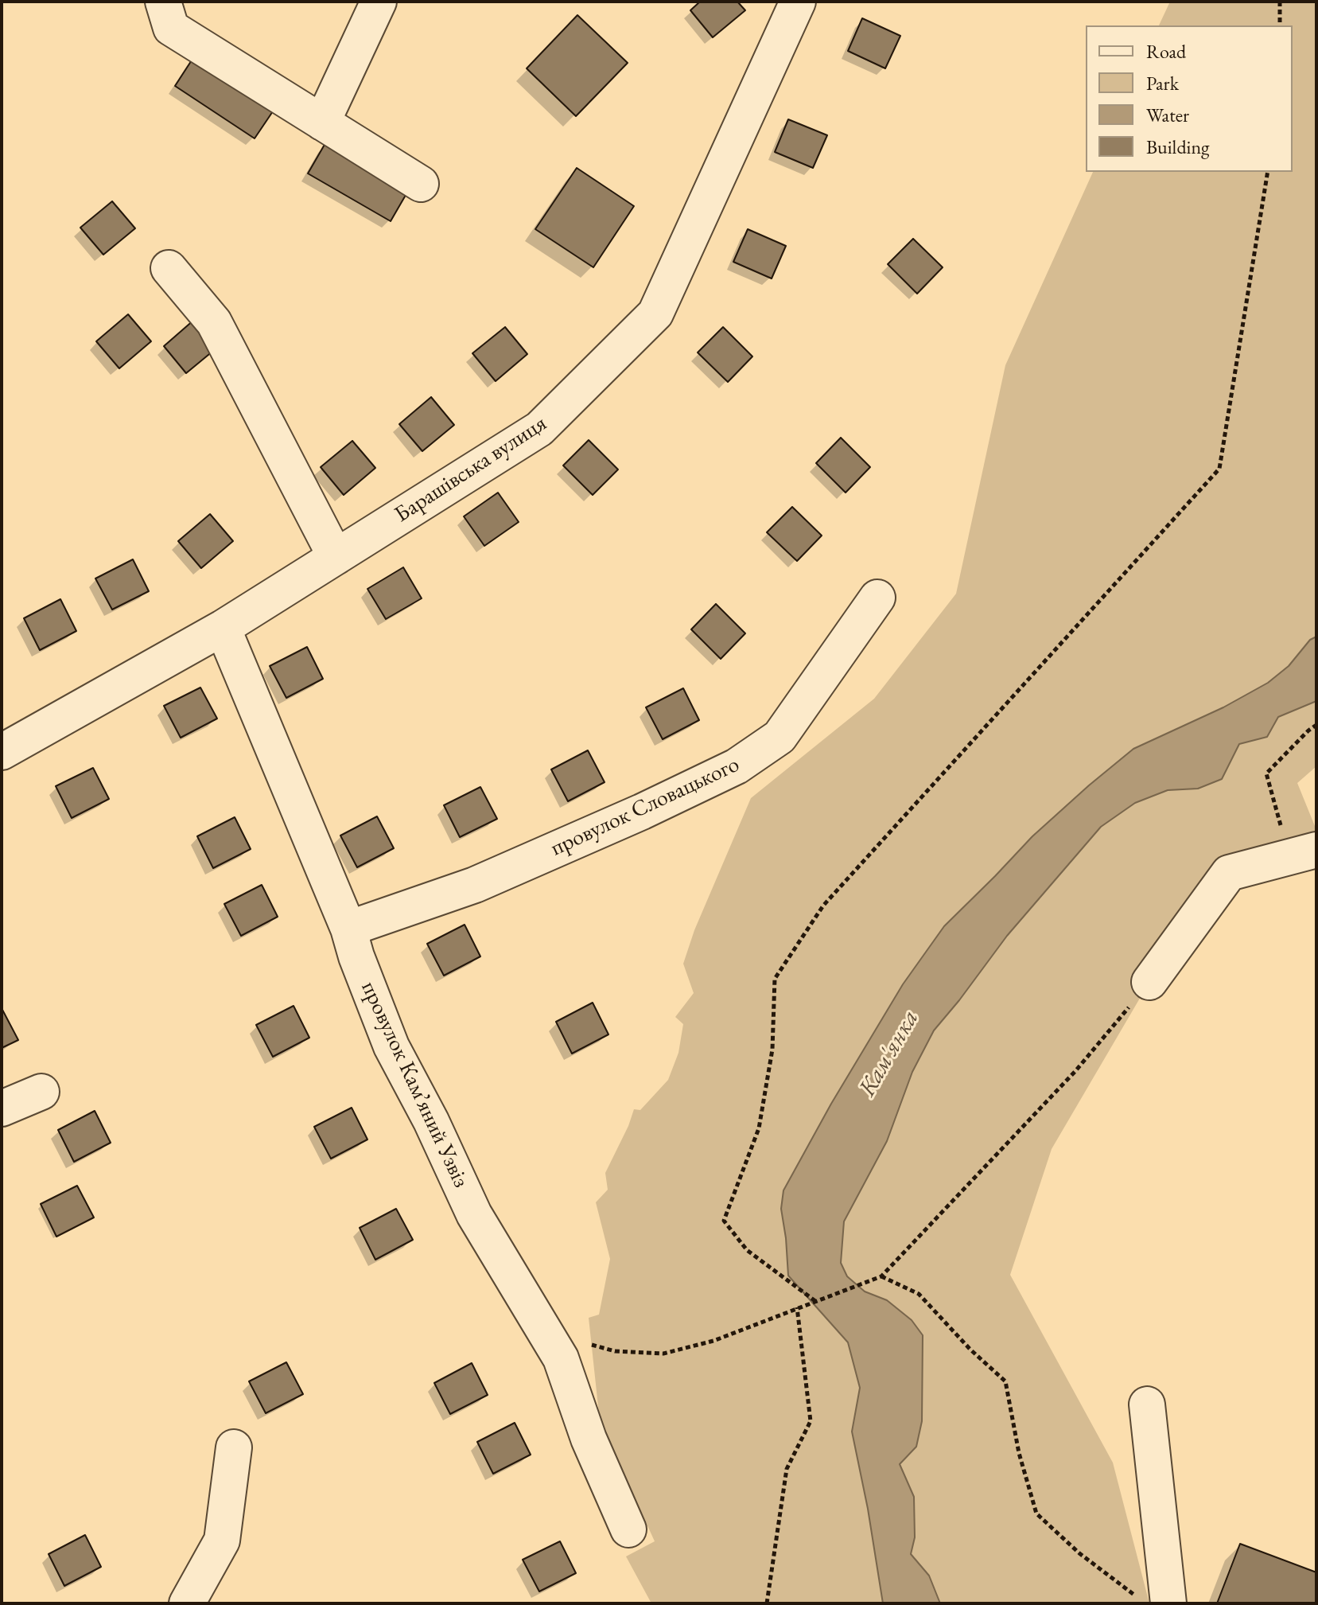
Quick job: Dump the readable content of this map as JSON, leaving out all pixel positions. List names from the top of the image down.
{
  "streets": {
    "street": ["Барашівська вулиця", "провулок Словацького", "провулок Камʼяний Узвіз"]
  },
  "crossings": [
    ["Барашівська вулиця", "провулок Камʼяний Узвіз"],
    ["провулок Словацького", "провулок Камʼяний Узвіз"]
  ],
  "water": ["Кам'янка"],
  "legend": [
    "Road",
    "Park",
    "Water",
    "Building"
  ]
}
